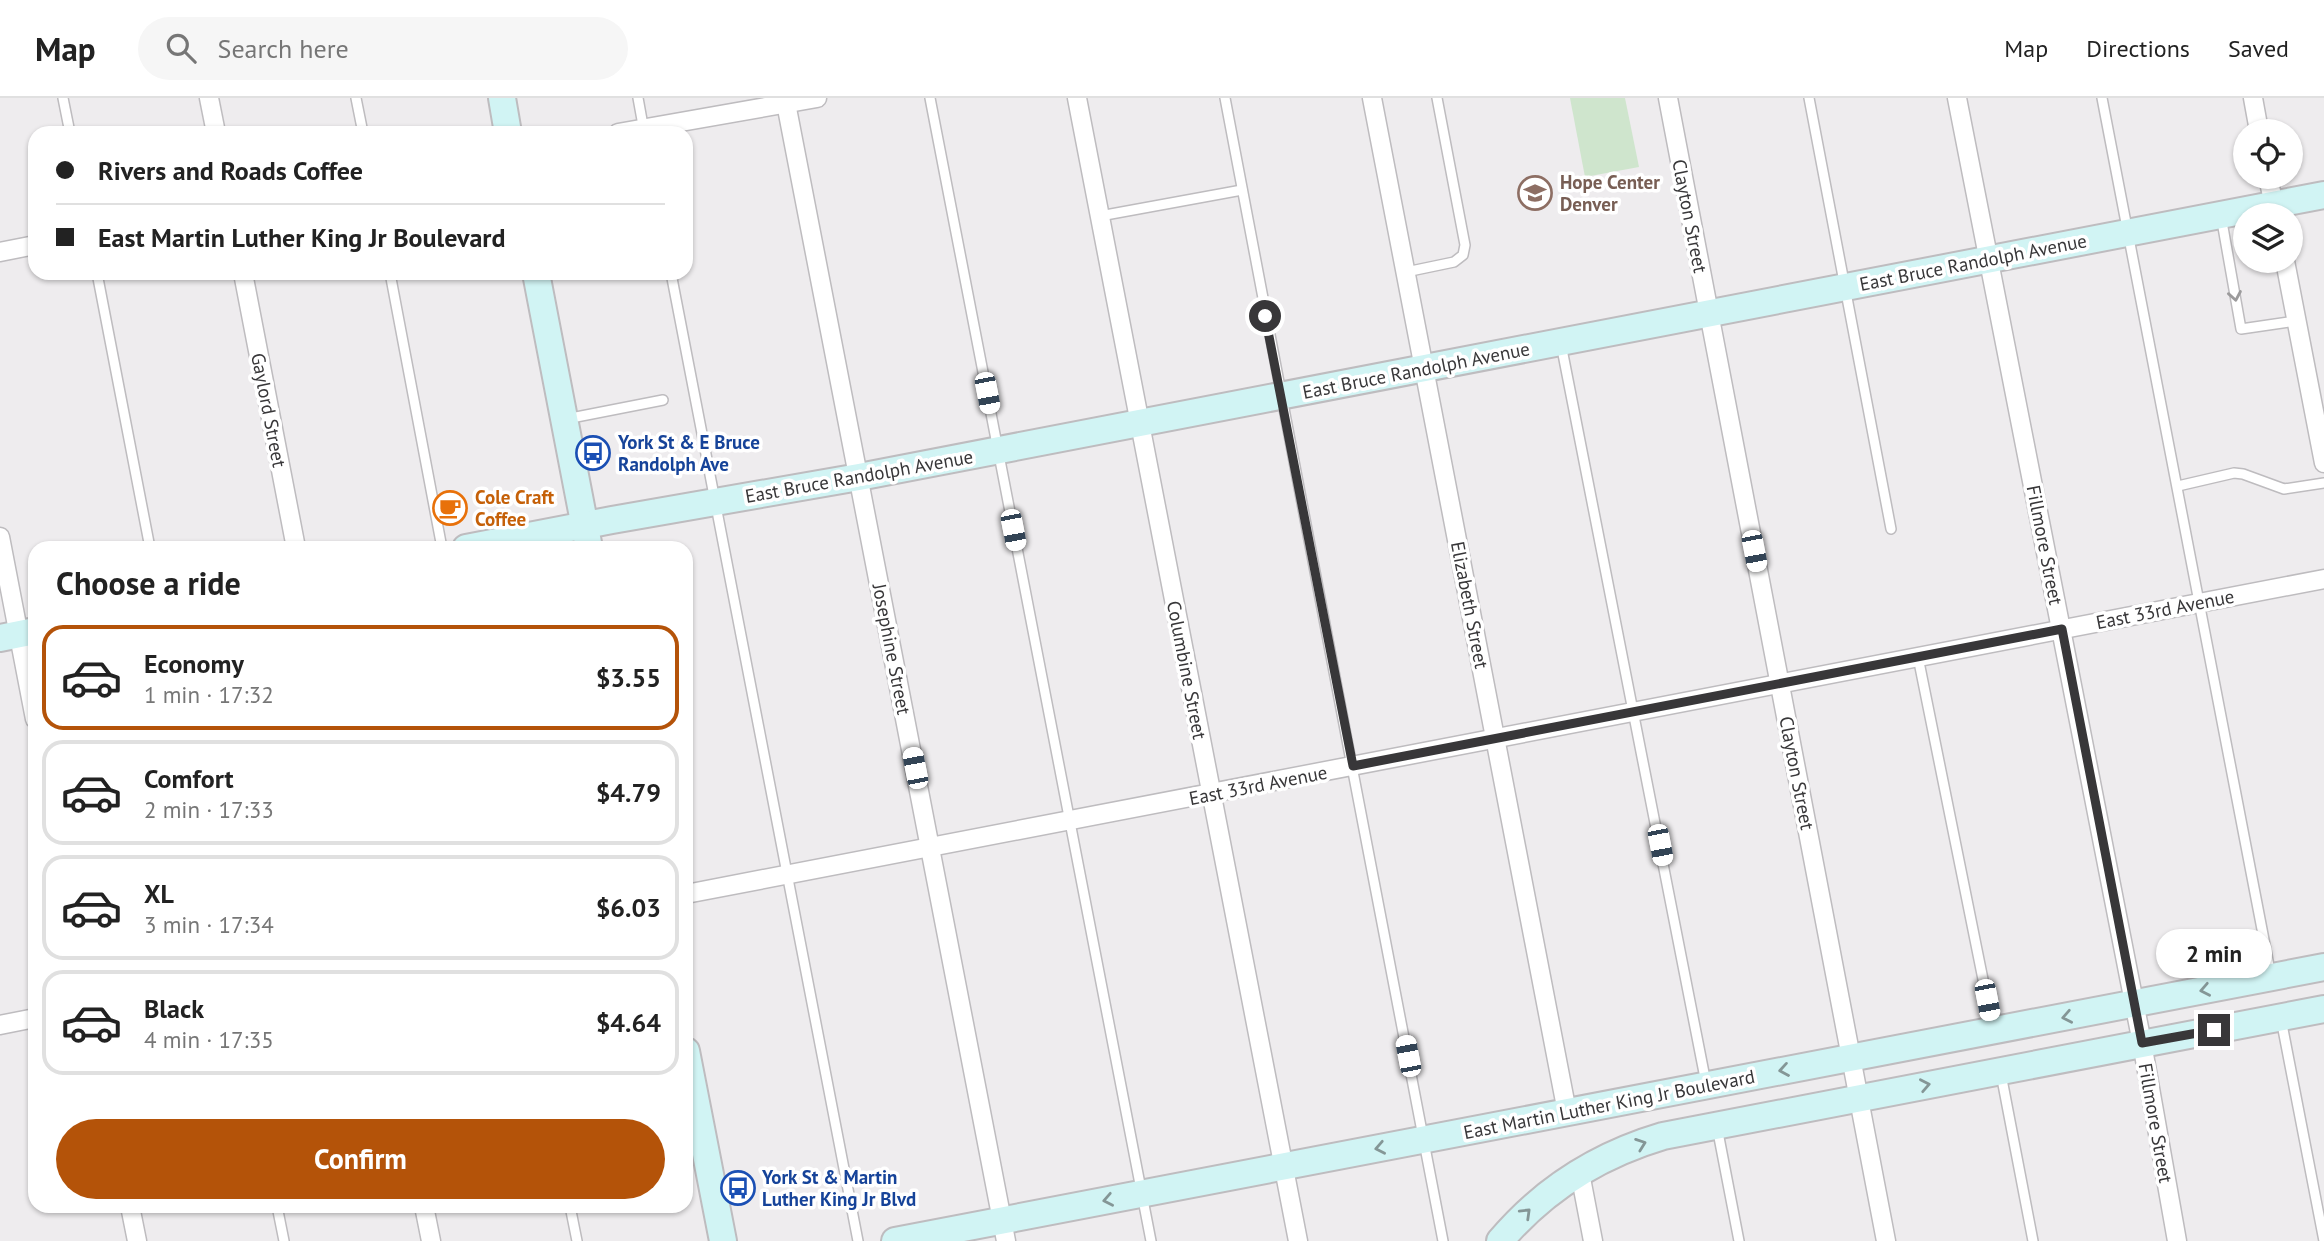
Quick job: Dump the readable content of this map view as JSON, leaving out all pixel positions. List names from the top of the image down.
{
  "streets": {
    "main road": ["East Bruce Randolph Avenue", "East Martin Luther King Jr Boulevard"],
    "street": [
      "Clayton Street",
      "Gaylord Street",
      "Fillmore Street",
      "Elizabeth Street",
      "East 33rd Avenue",
      "Josephine Street",
      "Columbine Street"
    ]
  },
  "crossings": [
    ["Clayton Street", "East Bruce Randolph Avenue"],
    ["Clayton Street", "East 33rd Avenue"],
    ["Clayton Street", "East Martin Luther King Jr Boulevard"],
    ["East Bruce Randolph Avenue", "Fillmore Street"],
    ["East Bruce Randolph Avenue", "Elizabeth Street"],
    ["East Bruce Randolph Avenue", "Josephine Street"],
    ["East Bruce Randolph Avenue", "Columbine Street"],
    ["Fillmore Street", "East 33rd Avenue"],
    ["Fillmore Street", "East Martin Luther King Jr Boulevard"],
    ["Elizabeth Street", "East 33rd Avenue"],
    ["Elizabeth Street", "East Martin Luther King Jr Boulevard"],
    ["East 33rd Avenue", "Josephine Street"],
    ["East 33rd Avenue", "Columbine Street"],
    ["Josephine Street", "East Martin Luther King Jr Boulevard"],
    ["Columbine Street", "East Martin Luther King Jr Boulevard"]
  ],
  "places": {
    "school or university": ["Hope Center Denver"],
    "bus stop": ["York St & E Bruce Randolph Ave", "York St & Martin Luther King Jr Blvd"],
    "cafe": ["Cole Craft Coffee"]
  },
  "page": {
    "header": "Map",
    "search": "Search here",
    "nav": ["Map", "Directions", "Saved"],
    "banner": ["Rivers and Roads Coffee", "East Martin Luther King Jr Boulevard"],
    "heading": "Choose a ride",
    "list": [
      {
        "name": "Economy",
        "note": "1 min · 17:32",
        "value": "$3.55"
      },
      {
        "name": "Comfort",
        "note": "2 min · 17:33",
        "value": "$4.79"
      },
      {
        "name": "XL",
        "note": "3 min · 17:34",
        "value": "$6.03"
      },
      {
        "name": "Black",
        "note": "4 min · 17:35",
        "value": "$4.64"
      }
    ],
    "bubble": "2 min",
    "buttons": "Confirm"
  }
}
